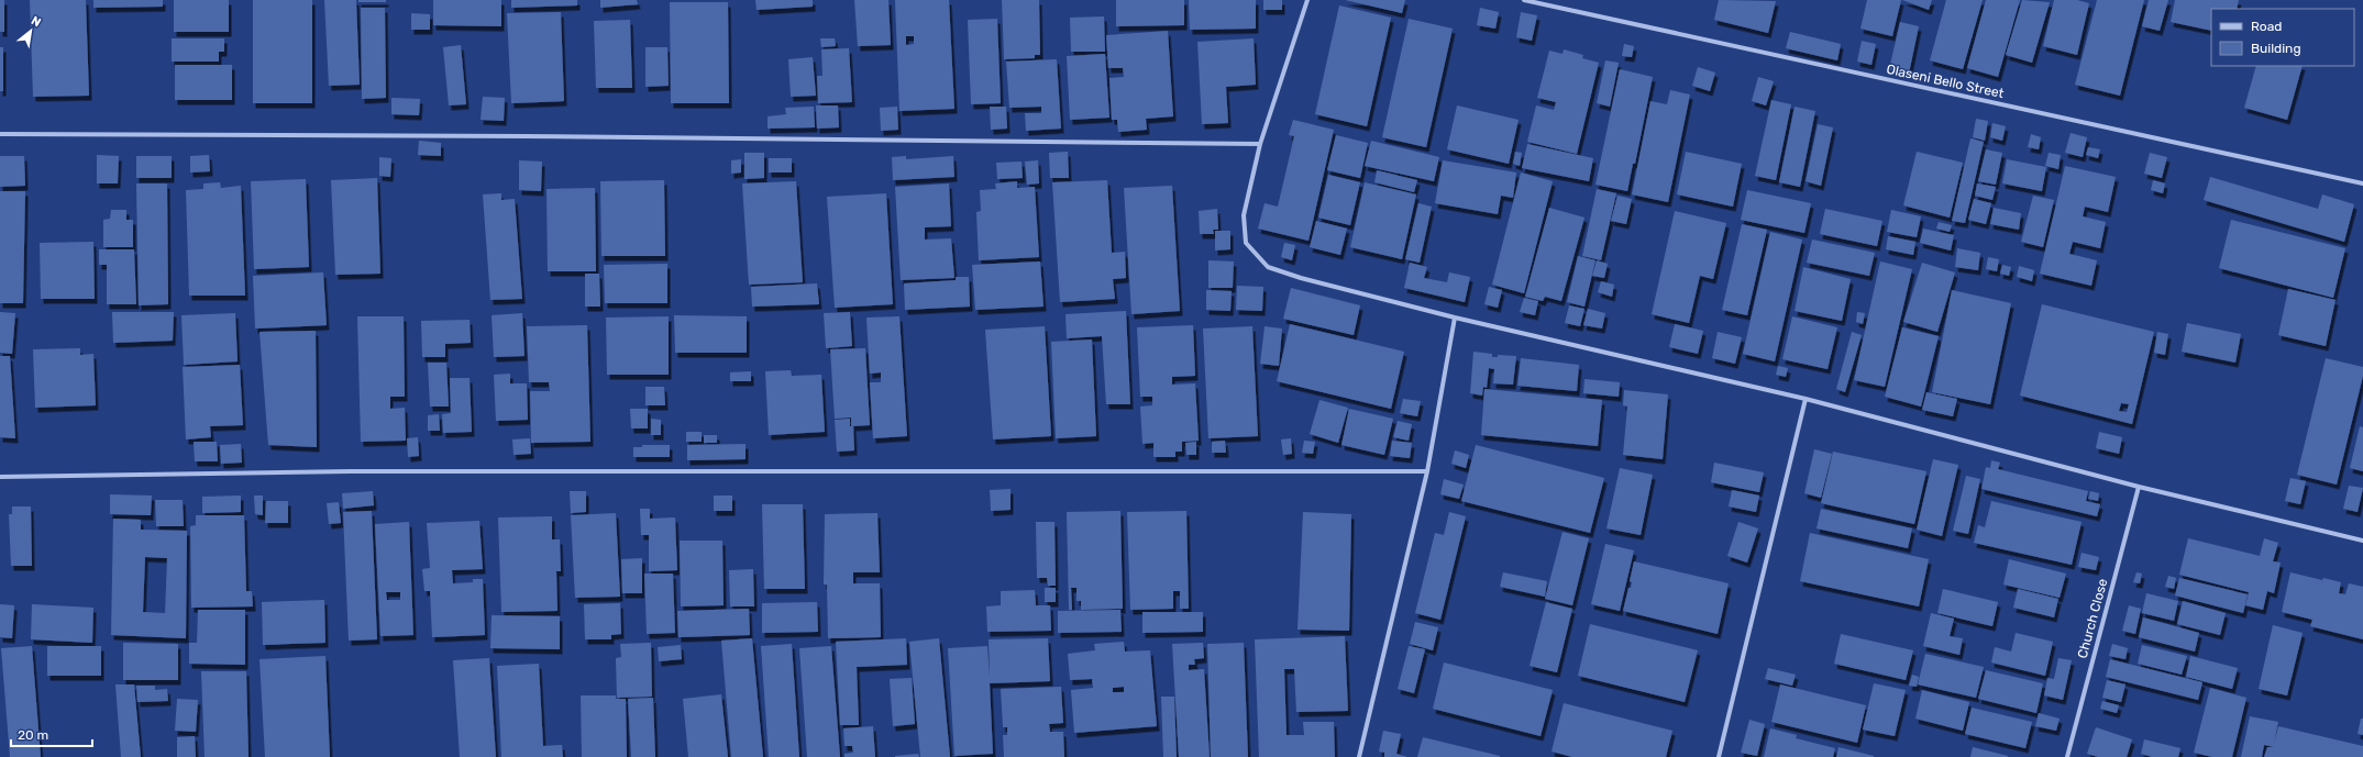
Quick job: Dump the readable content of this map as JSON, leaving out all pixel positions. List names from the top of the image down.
{
  "streets": {
    "street": ["Olaseni Bello Street", "Church Close"]
  },
  "legend": ["Road", "Building"],
  "scale_bar": "20 m",
  "north": "top right"
}
